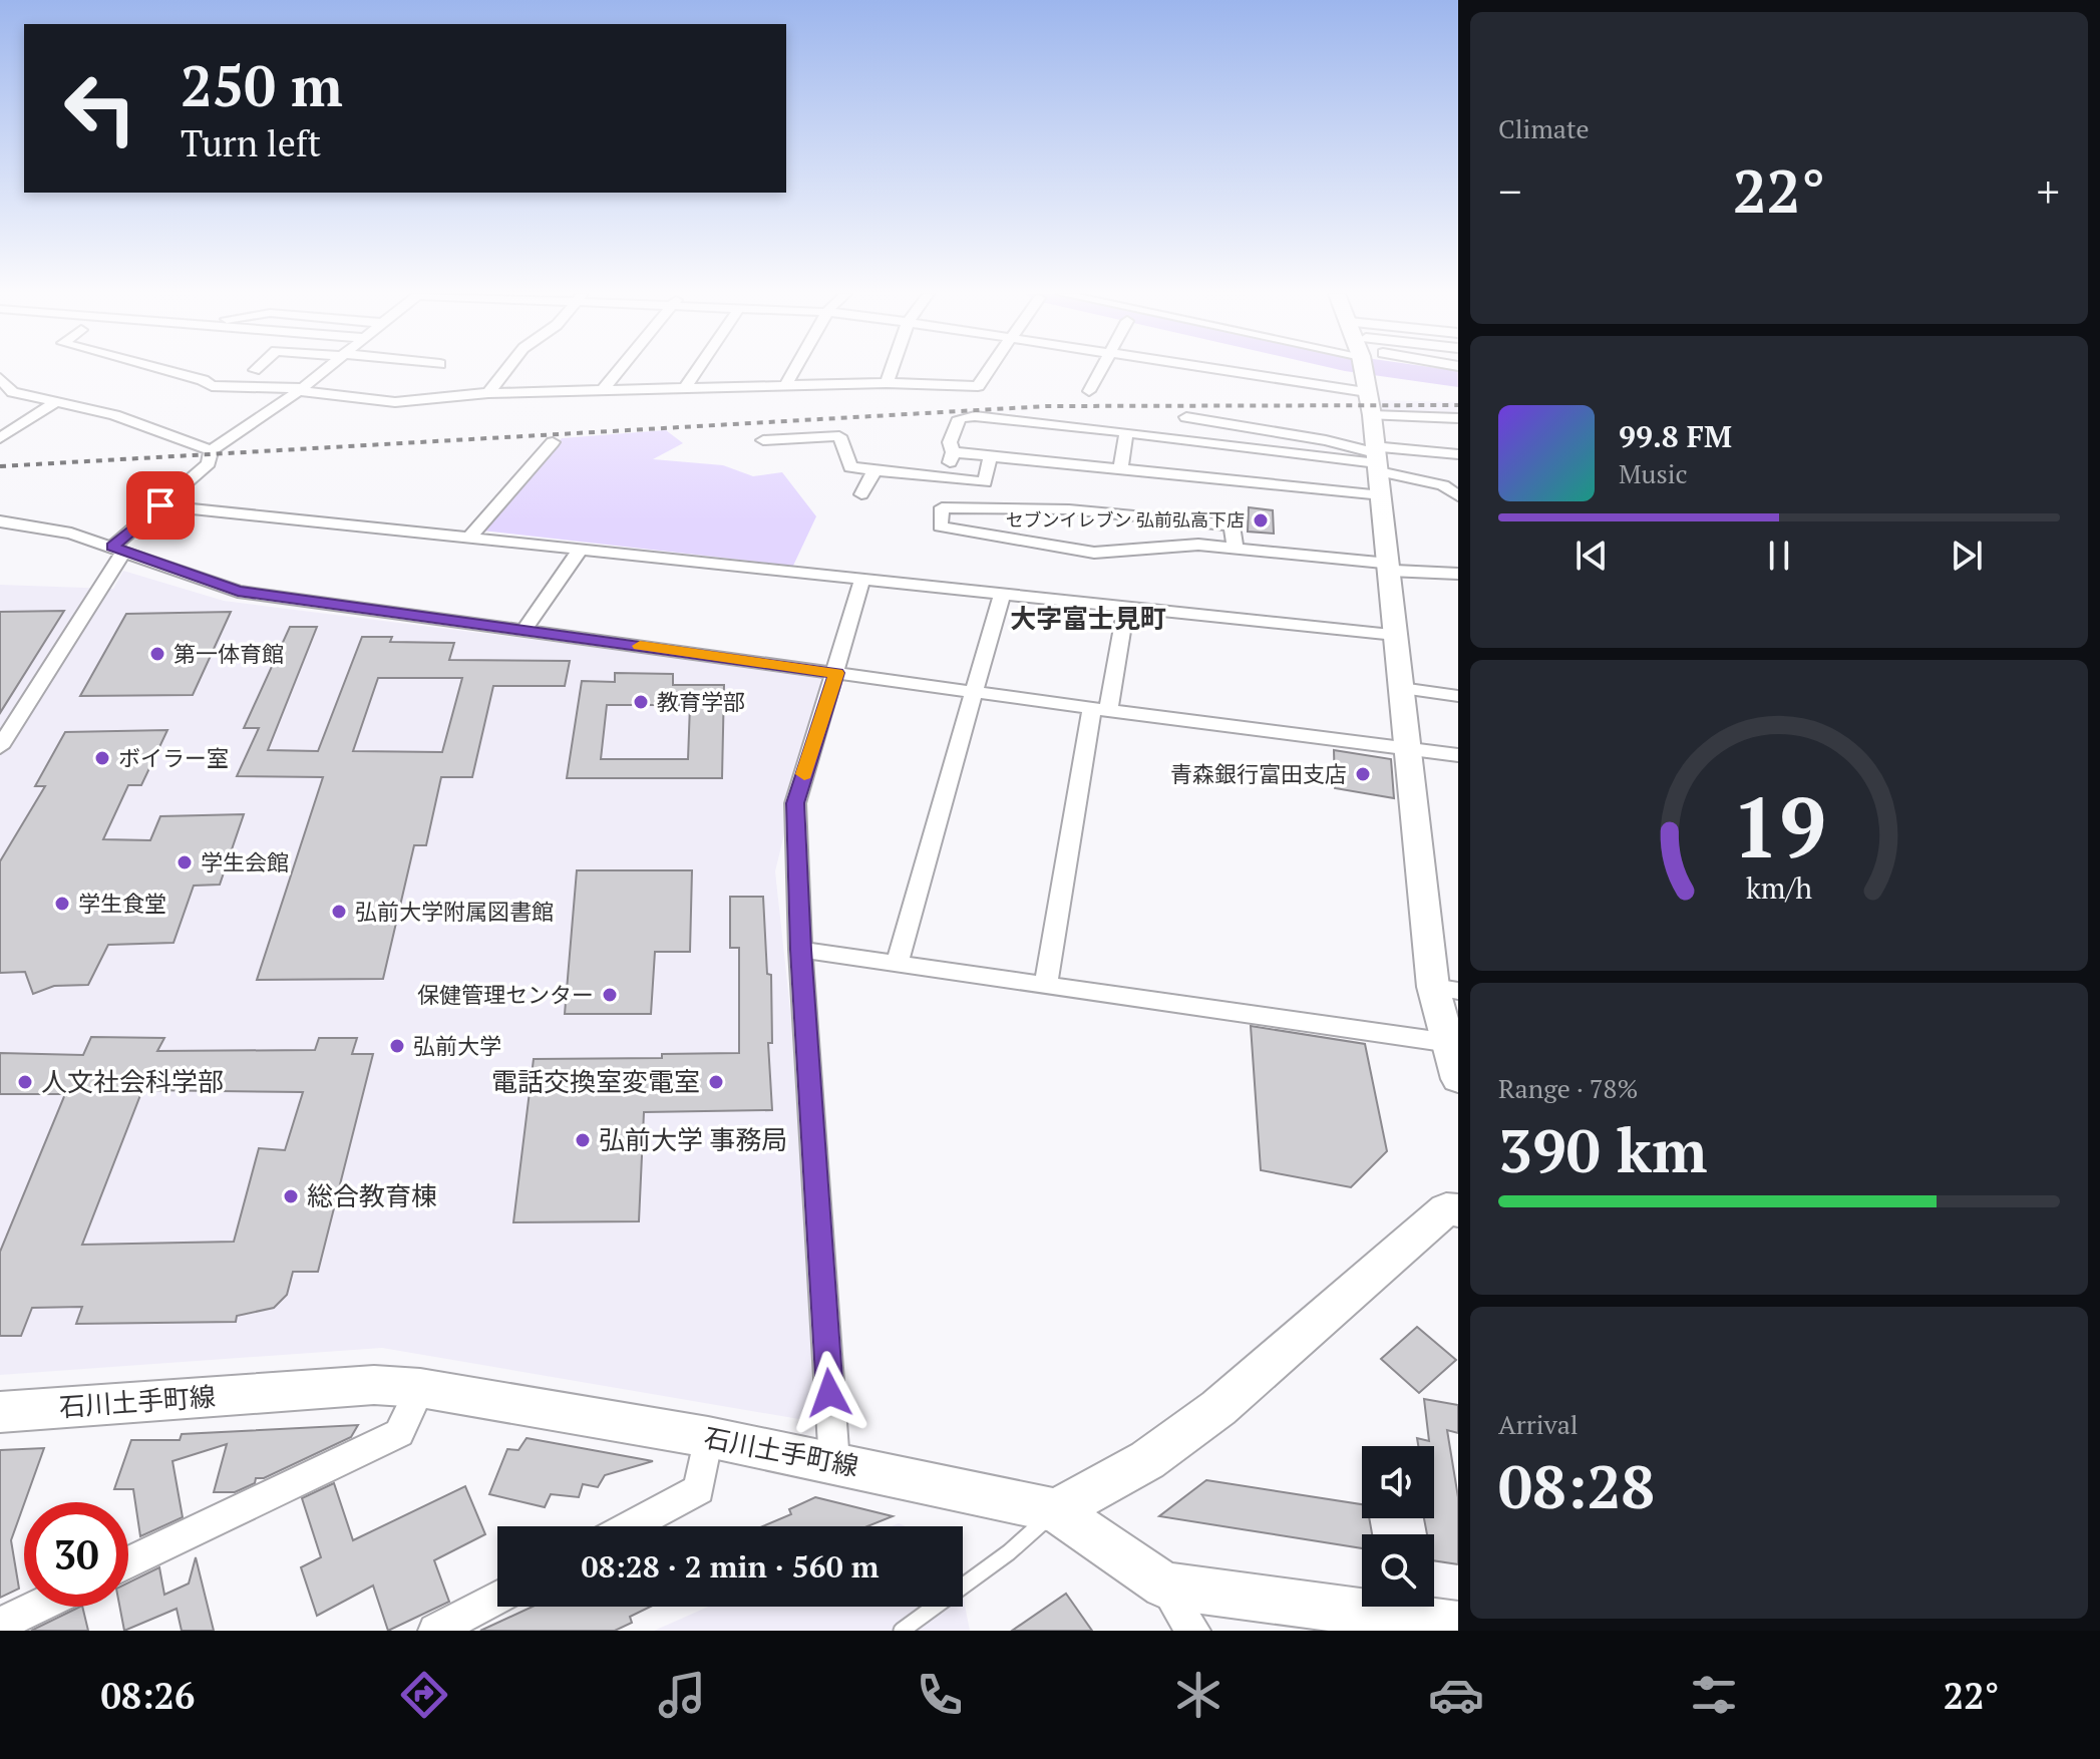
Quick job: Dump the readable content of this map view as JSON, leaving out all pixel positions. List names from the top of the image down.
{
  "streets": {
    "street": ["石川土手町線"]
  },
  "districts": ["大字富士見町"],
  "places": [
    "セブンイレブン 弘前弘高下店",
    "第一体育館",
    "教育学部",
    "ボイラー室",
    "青森銀行富田支店",
    "学生会館",
    "学生食堂",
    "弘前大学附属図書館",
    "保健管理センター",
    "弘前大学",
    "人文社会科学部",
    "電話交換室変電室",
    "弘前大学 事務局",
    "総合教育棟"
  ],
  "page": {
    "tile": [
      "Climate",
      ["Range · 78%", "390 km"],
      ["Arrival", "08:28"]
    ],
    "turn": ["250 m", "Turn left"],
    "heat": ["−", "22°", "+"],
    "song": ["99.8 FM", "Music"],
    "limit": "30",
    "trip": "08:28 · 2 min · 560 m",
    "tabs": ["08:26", "22°"],
    "gauge": ["19", "km/h"]
  }
}
